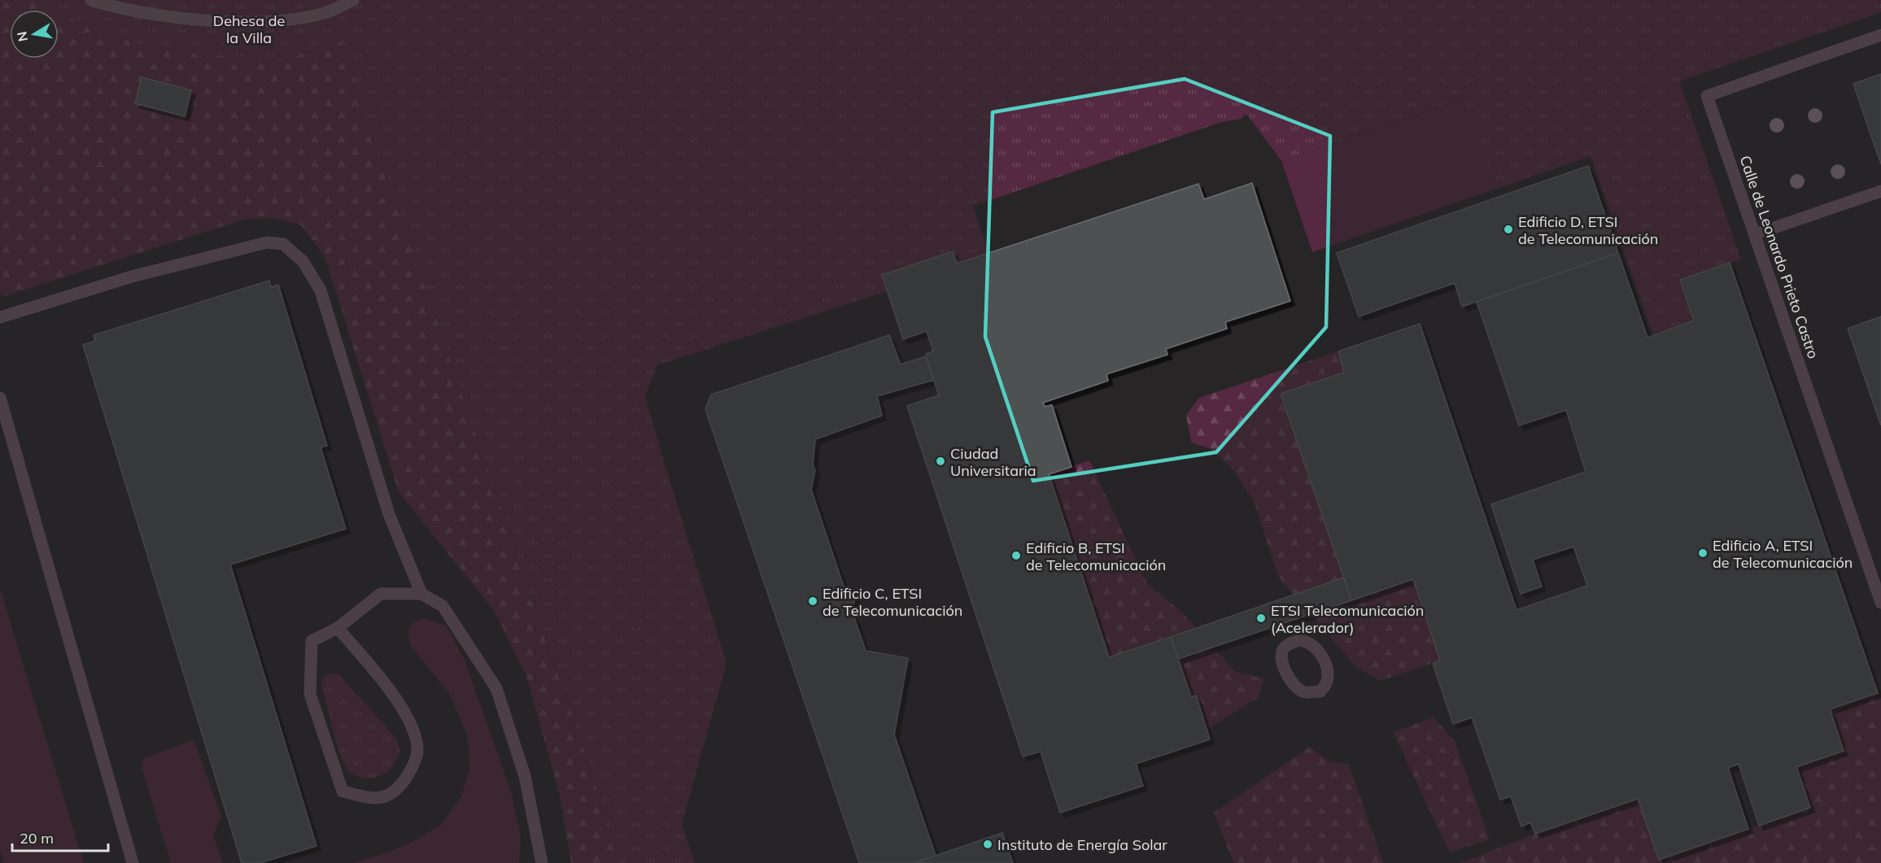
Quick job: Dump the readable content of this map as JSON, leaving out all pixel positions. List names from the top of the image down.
{
  "streets": {
    "street": ["Calle de Leonardo Prieto Castro"]
  },
  "parks": ["Dehesa de la Villa"],
  "places": [
    "Edificio D, ETSI de Telecomunicación",
    "Ciudad Universitaria",
    "Edificio A, ETSI de Telecomunicación",
    "Edificio B, ETSI de Telecomunicación",
    "Edificio C, ETSI de Telecomunicación",
    "ETSI Telecomunicación (Acelerador)",
    "Instituto de Energía Solar"
  ],
  "scale_bar": "20 m",
  "north": "left"
}
